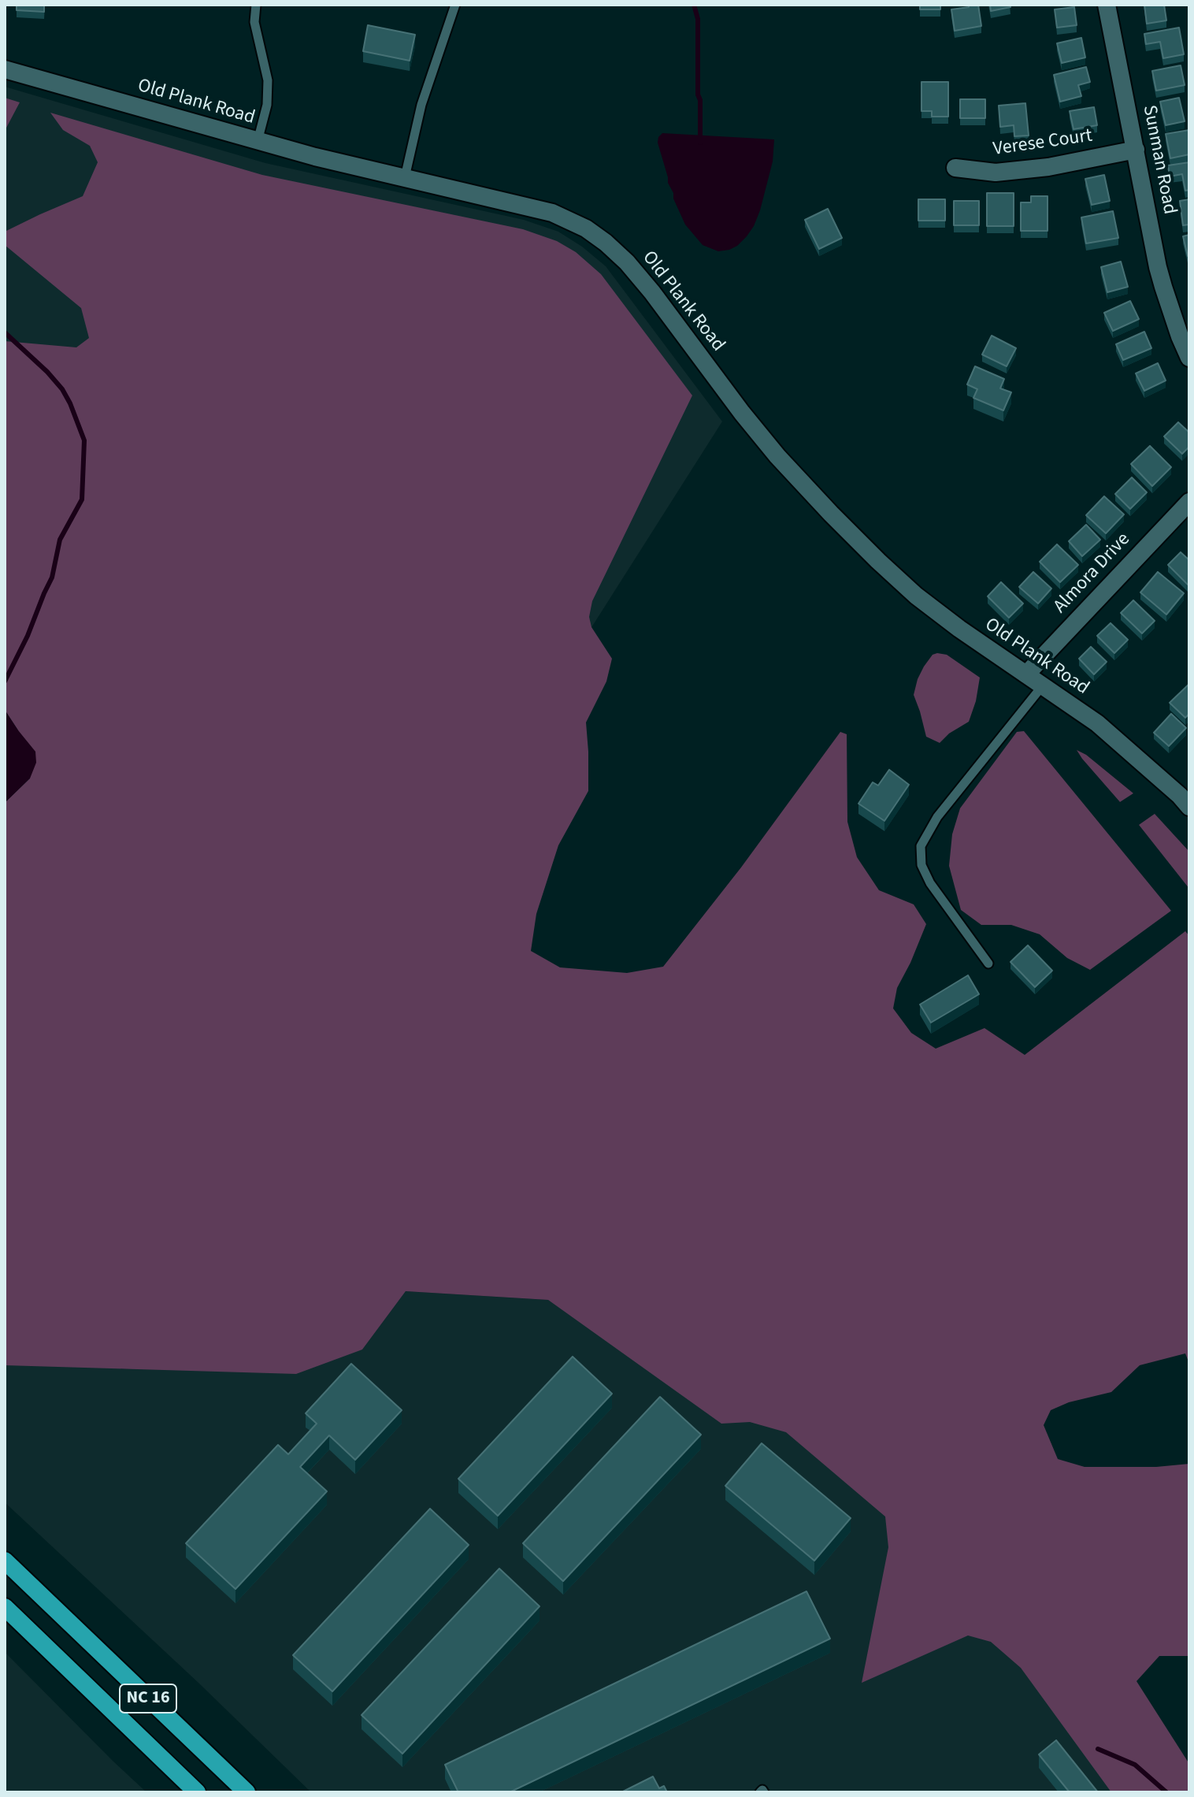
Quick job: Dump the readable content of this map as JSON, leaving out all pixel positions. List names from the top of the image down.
{
  "streets": {
    "highway": ["NC 16"],
    "street": [
      "Old Plank Road",
      "Verese Court",
      "Sunman Road",
      "Almora Drive"
    ]
  },
  "crossings": [
    ["Old Plank Road", "Almora Drive"],
    ["Verese Court", "Sunman Road"]
  ]
}
